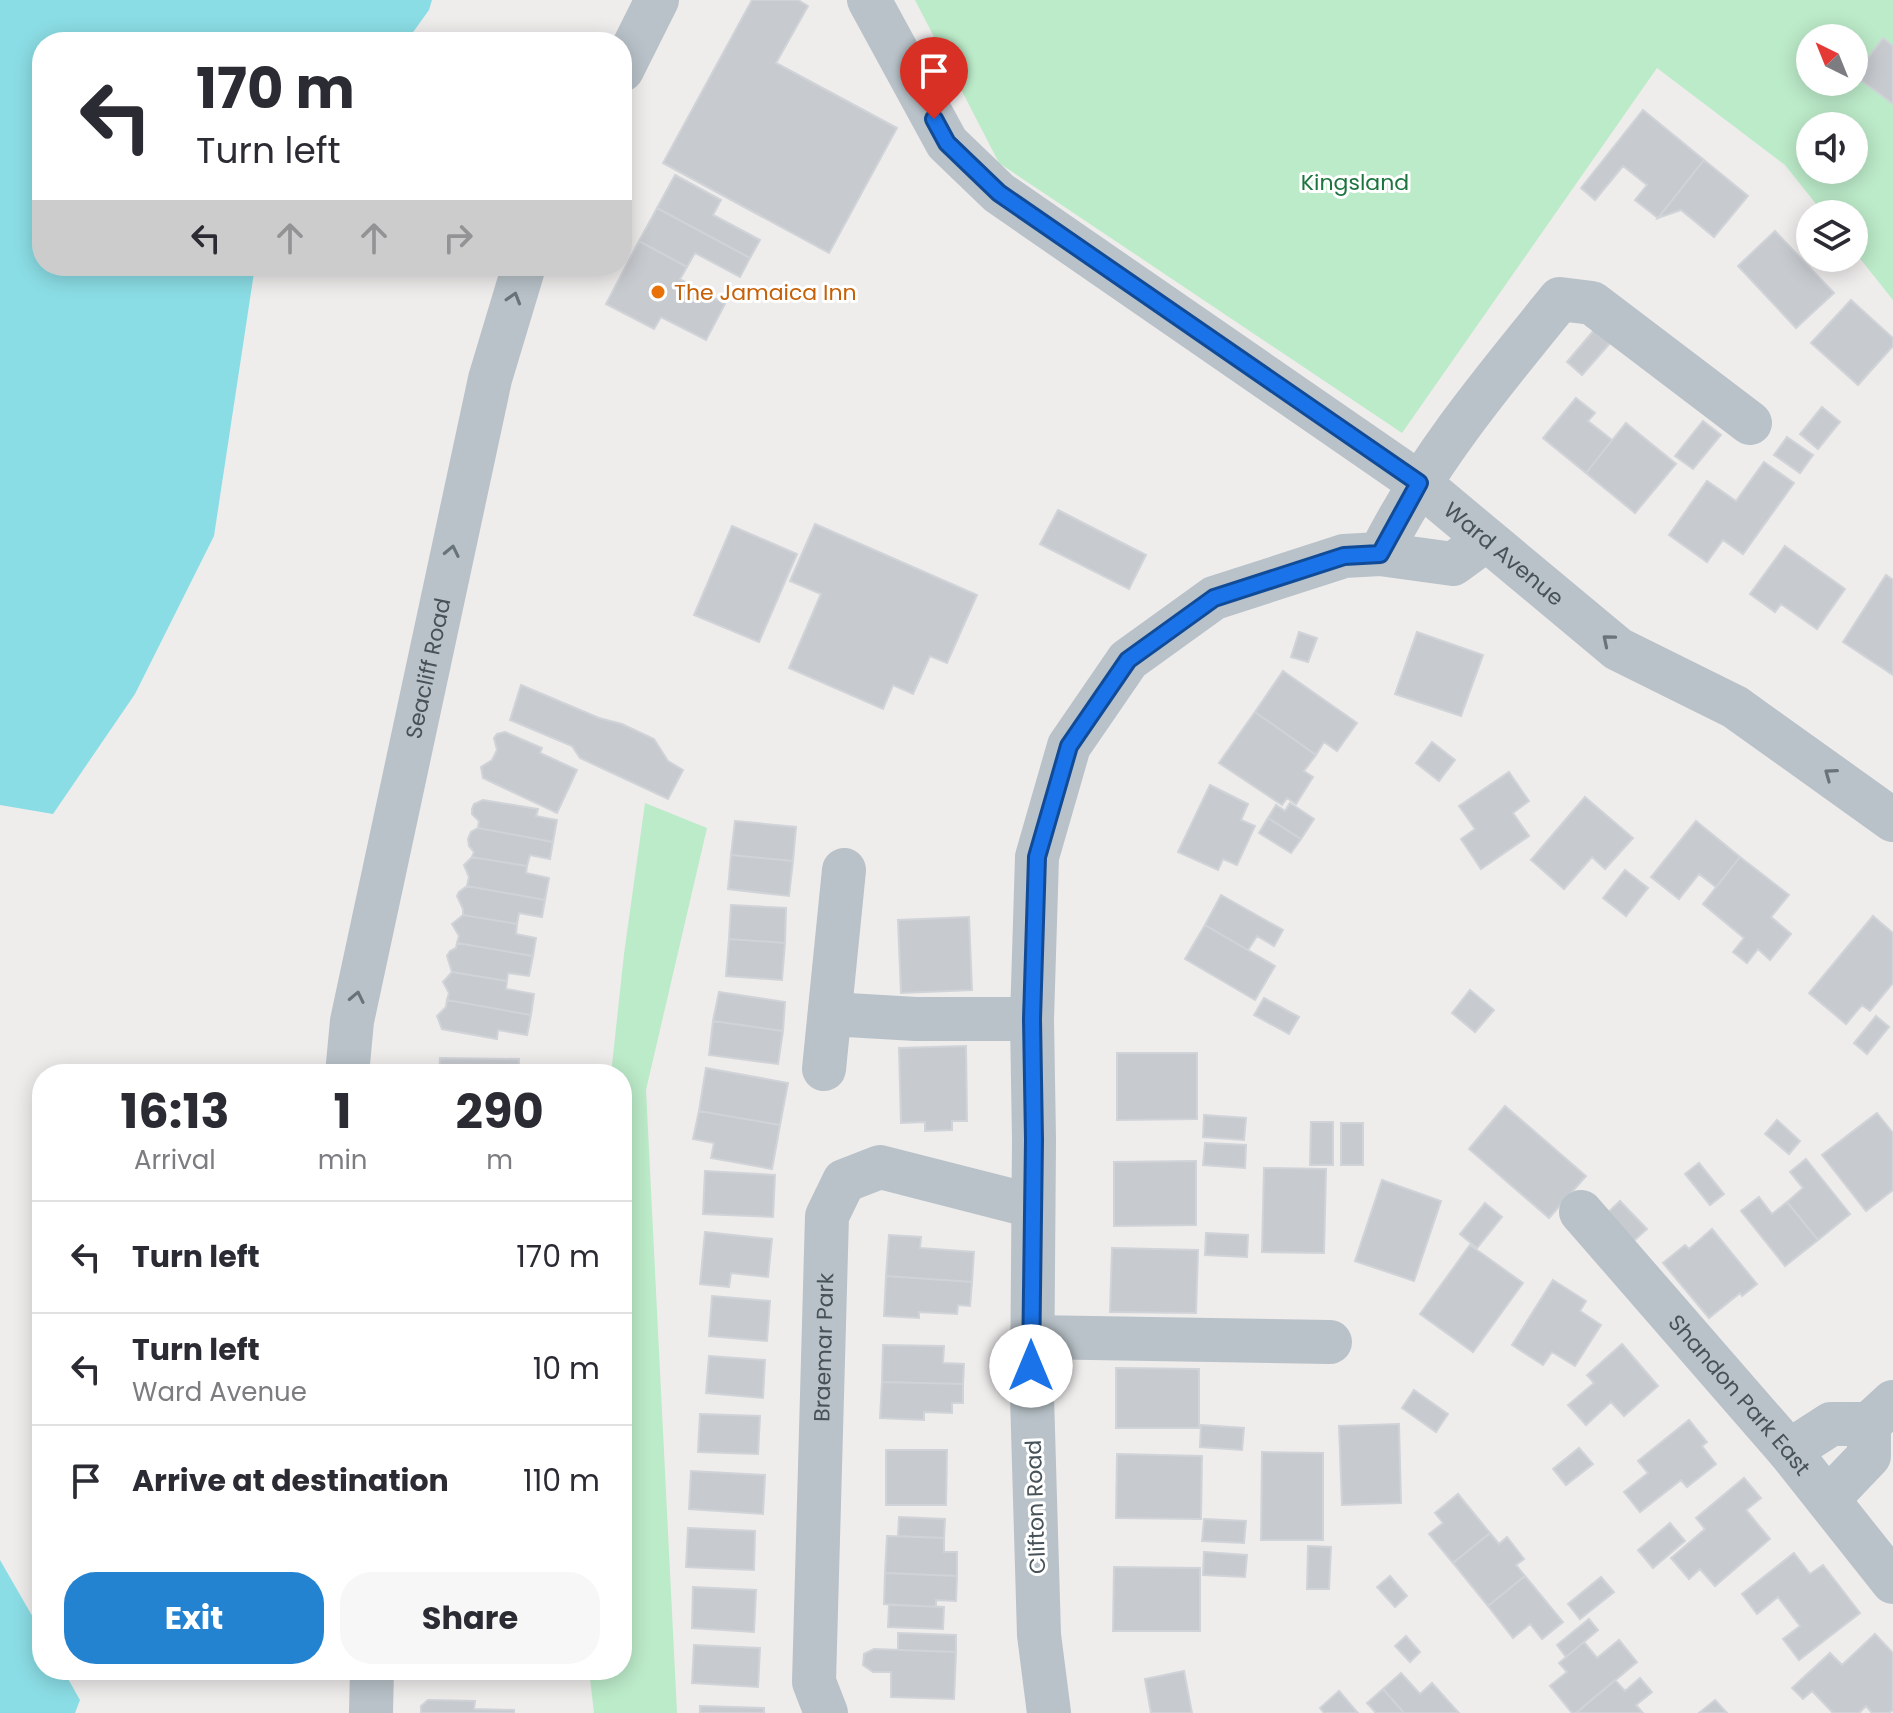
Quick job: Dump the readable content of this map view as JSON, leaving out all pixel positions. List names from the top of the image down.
{
  "streets": {
    "street": [
      "Ward Avenue",
      "Seacliff Road",
      "Braemar Park",
      "Shandon Park East",
      "Clifton Road"
    ]
  },
  "crossings": [
    ["Ward Avenue", "Clifton Road"],
    ["Braemar Park", "Clifton Road"]
  ],
  "one_way": ["Ward Avenue", "Seacliff Road"],
  "parks": ["Kingsland"],
  "places": ["The Jamaica Inn"],
  "north": "top left",
  "page": {
    "turn": ["170 m", "Turn left"],
    "eta": [
      "16:13",
      "Arrival",
      "1",
      "min",
      "290",
      "m"
    ],
    "list": [
      {
        "name": "Turn left",
        "value": "170 m"
      },
      {
        "name": "Turn left",
        "note": "Ward Avenue",
        "value": "10 m"
      },
      {
        "name": "Arrive at destination",
        "value": "110 m"
      }
    ],
    "buttons": ["Exit", "Share"]
  }
}
